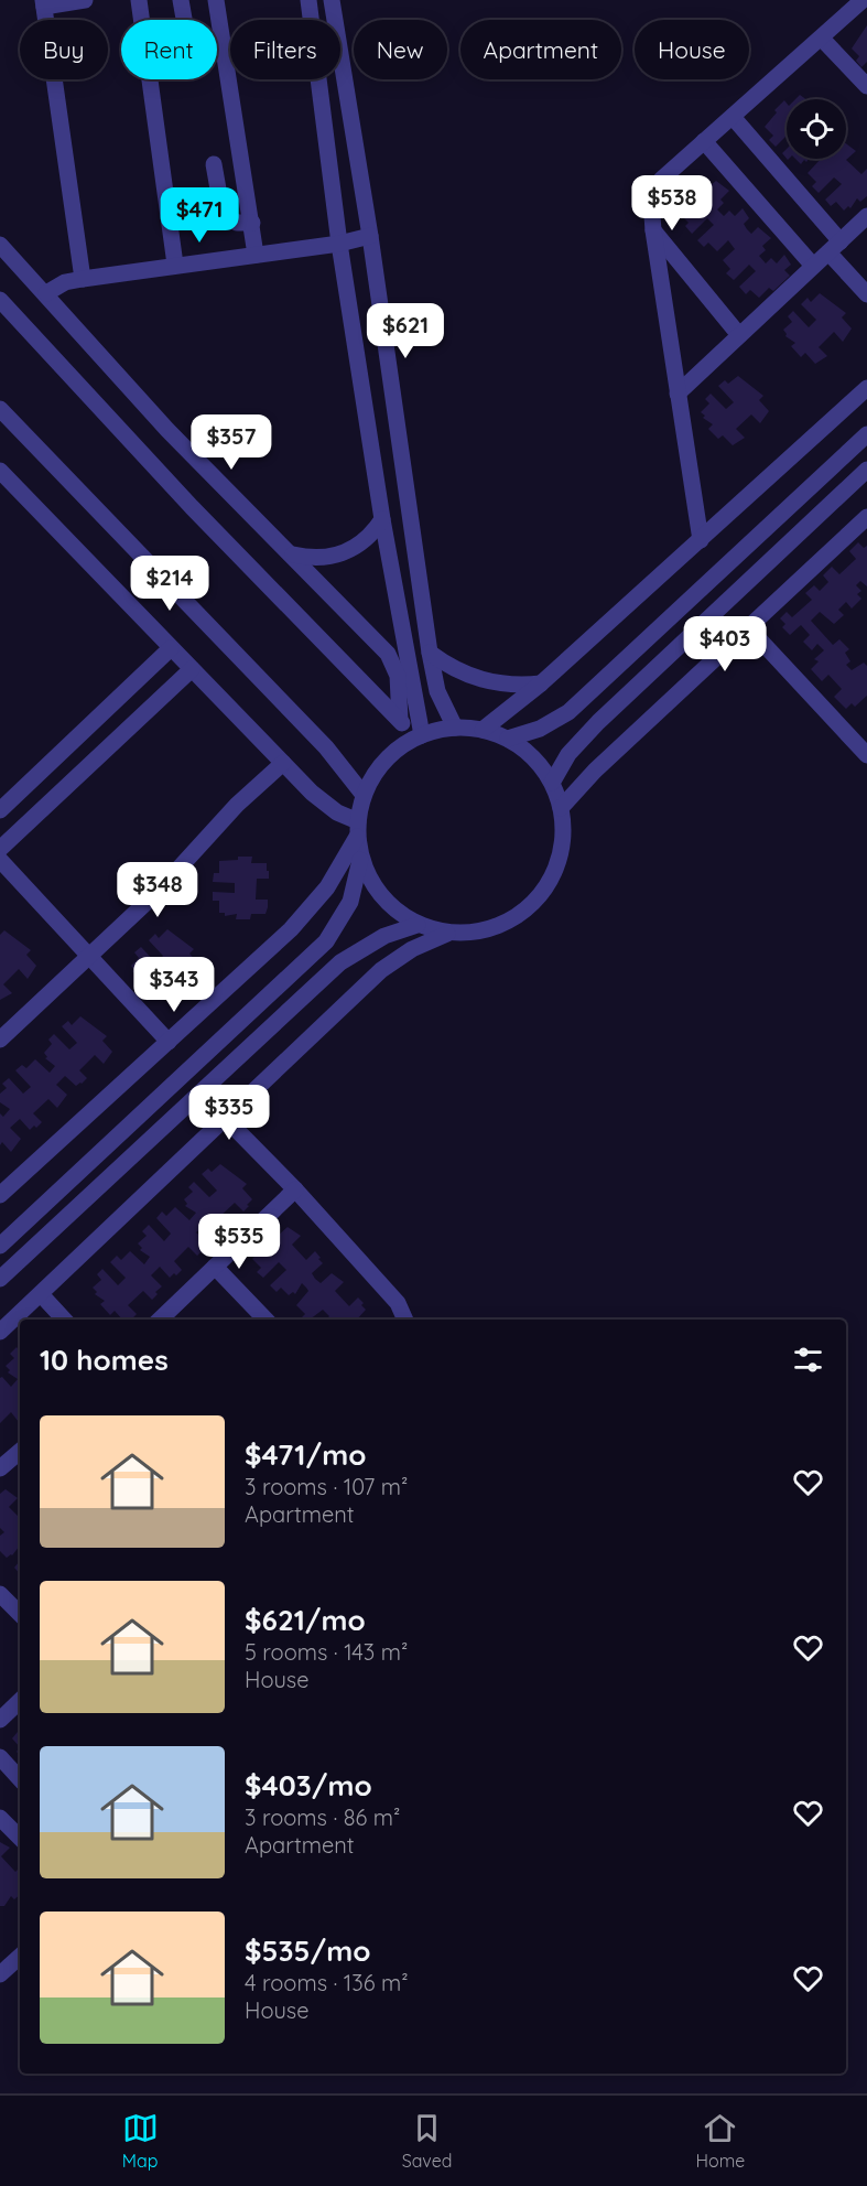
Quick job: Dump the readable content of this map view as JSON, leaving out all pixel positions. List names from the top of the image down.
{
  "page": {
    "chip": [
      "Buy",
      "Rent",
      "Filters",
      "New",
      "Apartment",
      "House"
    ],
    "price": [
      "$538",
      "$471",
      "$621",
      "$357",
      "$214",
      "$403",
      "$348",
      "$343",
      "$335",
      "$535"
    ],
    "heading": "10 homes",
    "list": [
      {
        "name": "$471/mo",
        "note": "3 rooms · 107 m² · Apartment"
      },
      {
        "name": "$621/mo",
        "note": "5 rooms · 143 m² · House"
      },
      {
        "name": "$403/mo",
        "note": "3 rooms · 86 m² · Apartment"
      },
      {
        "name": "$535/mo",
        "note": "4 rooms · 136 m² · House"
      }
    ],
    "tabs": ["Map", "Saved", "Home"]
  }
}
